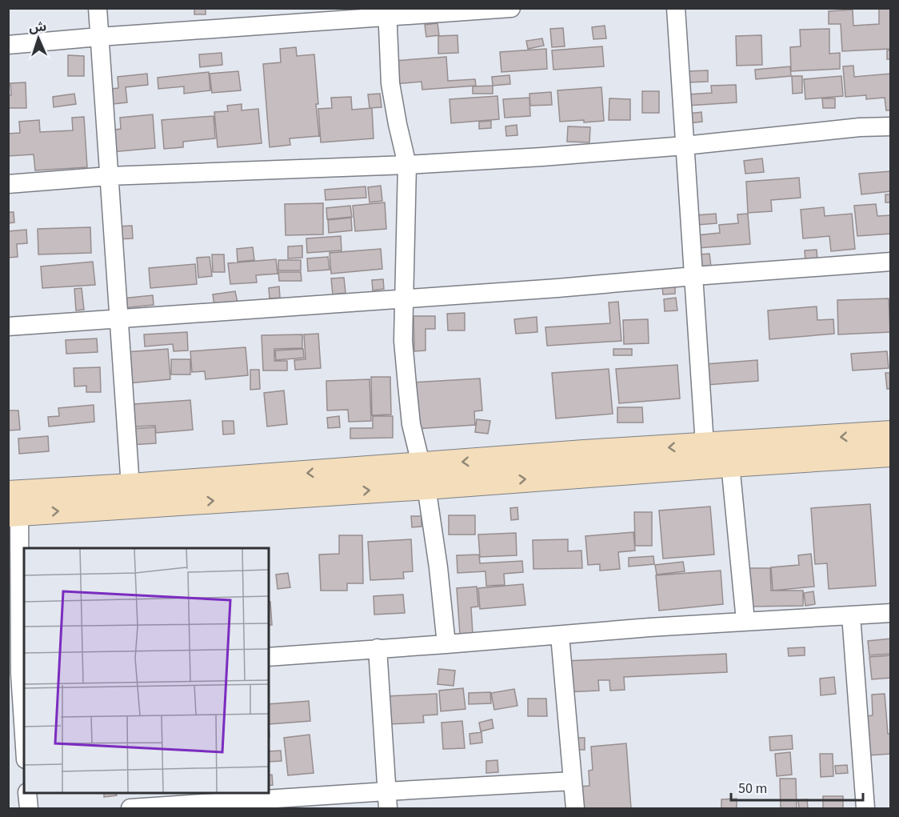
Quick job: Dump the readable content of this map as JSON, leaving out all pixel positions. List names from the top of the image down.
{
  "scale_bar": "50 m",
  "north": "top"
}
